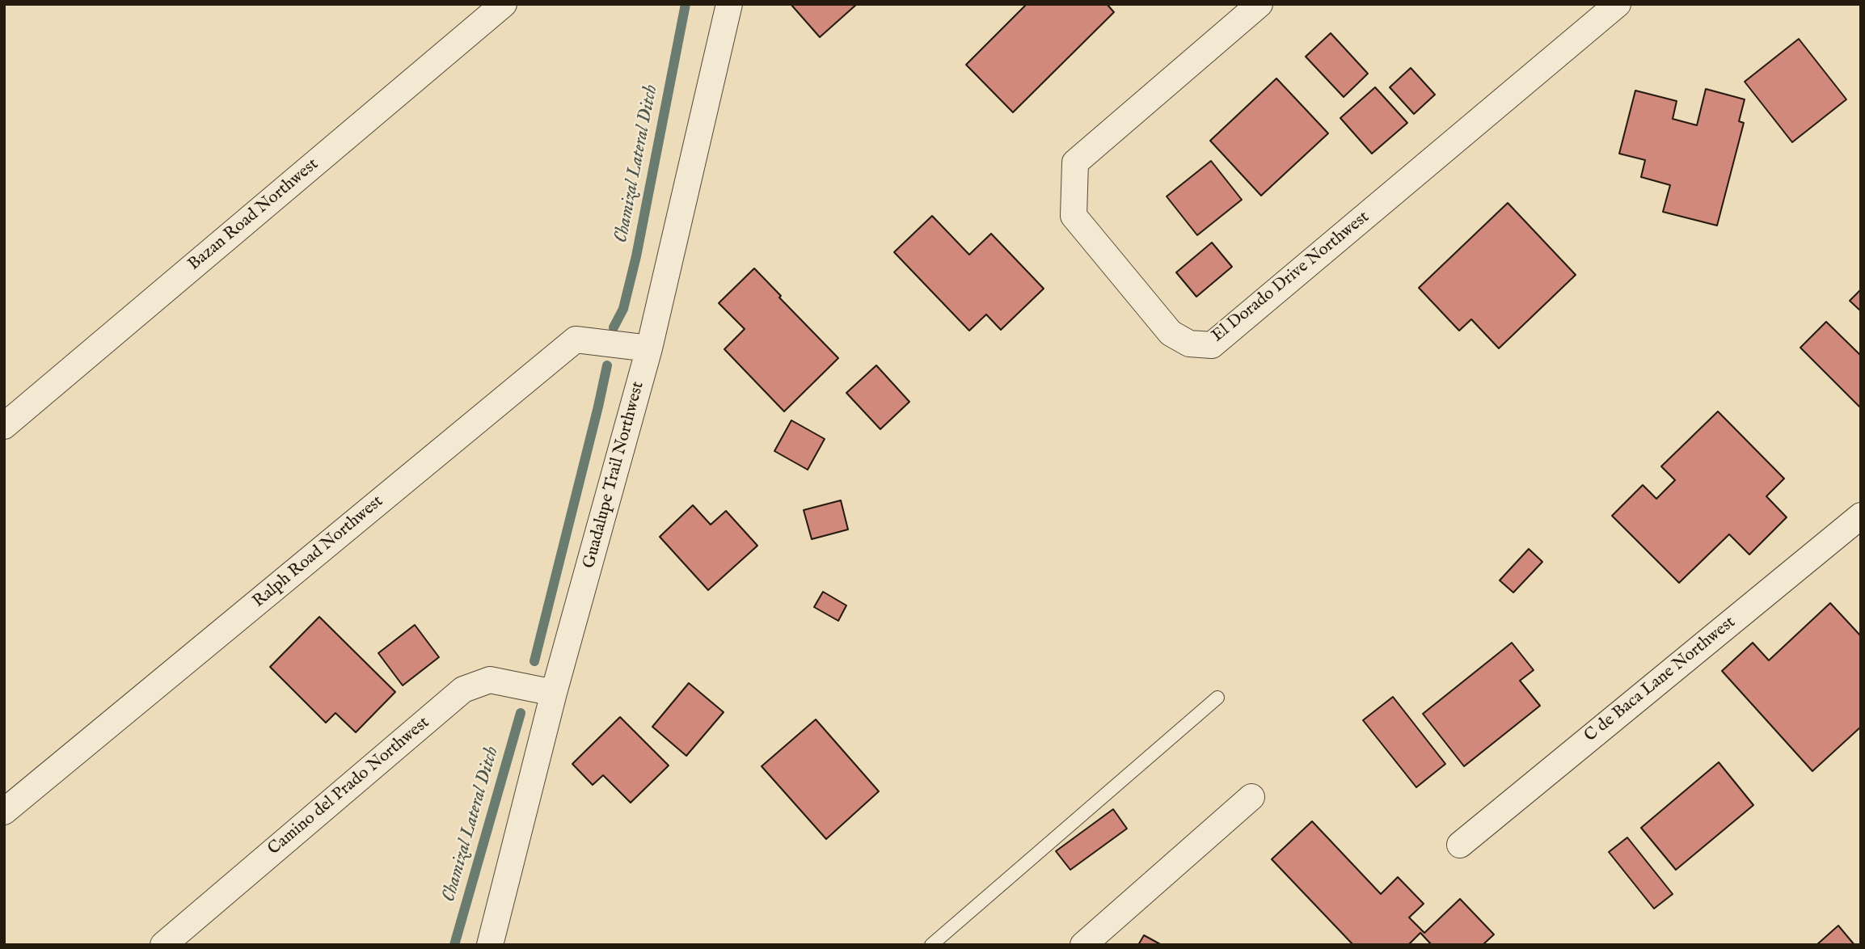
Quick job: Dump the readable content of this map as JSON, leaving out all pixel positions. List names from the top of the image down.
{
  "streets": {
    "street": [
      "Bazan Road Northwest",
      "El Dorado Drive Northwest",
      "Guadalupe Trail Northwest",
      "Ralph Road Northwest",
      "C de Baca Lane Northwest",
      "Camino del Prado Northwest"
    ]
  },
  "crossings": [
    ["Guadalupe Trail Northwest", "Ralph Road Northwest"],
    ["Guadalupe Trail Northwest", "Camino del Prado Northwest"]
  ],
  "water": ["Chamizal Lateral Ditch"]
}
